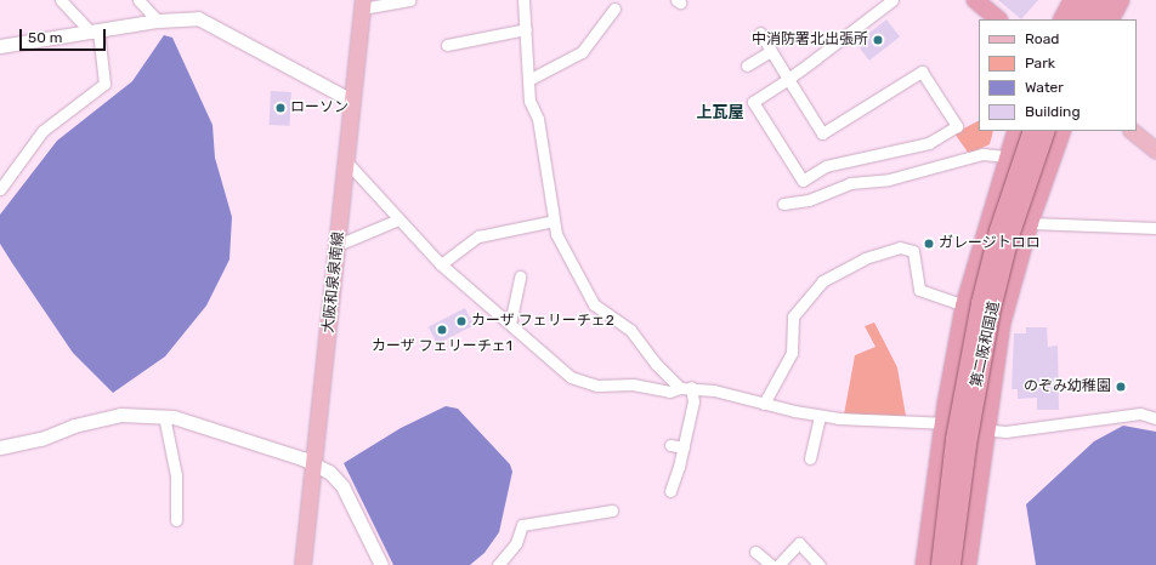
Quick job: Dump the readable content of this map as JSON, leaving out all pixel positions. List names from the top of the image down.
{
  "streets": {
    "highway": ["第二阪和国道"],
    "main road": ["大阪和泉泉南線"]
  },
  "districts": ["上瓦屋"],
  "places": [
    "中消防署北出張所",
    "ローソン",
    "ガレージトロロ",
    "カーザ フェリーチェ2",
    "カーザ フェリーチェ1",
    "のぞみ幼稚園"
  ],
  "legend": [
    "Road",
    "Park",
    "Water",
    "Building"
  ],
  "scale_bar": "50 m"
}
